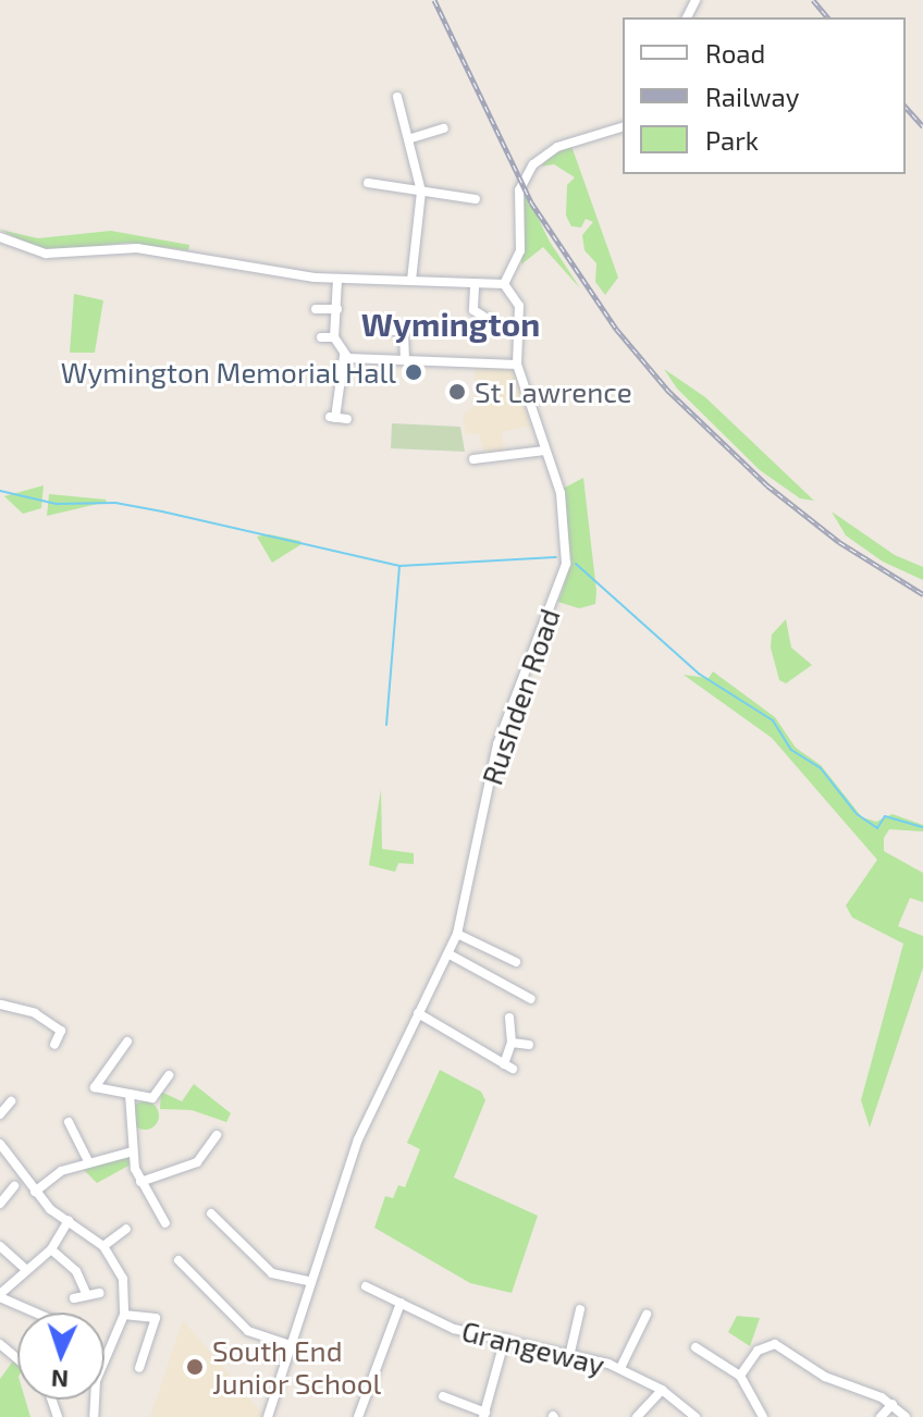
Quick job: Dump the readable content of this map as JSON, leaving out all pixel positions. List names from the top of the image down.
{
  "streets": {
    "street": ["Rushden Road", "Grangeway"]
  },
  "districts": ["Wymington"],
  "places": ["Wymington Memorial Hall", "St Lawrence", "South End Junior School"],
  "legend": ["Road", "Railway", "Park"],
  "north": "bottom"
}
